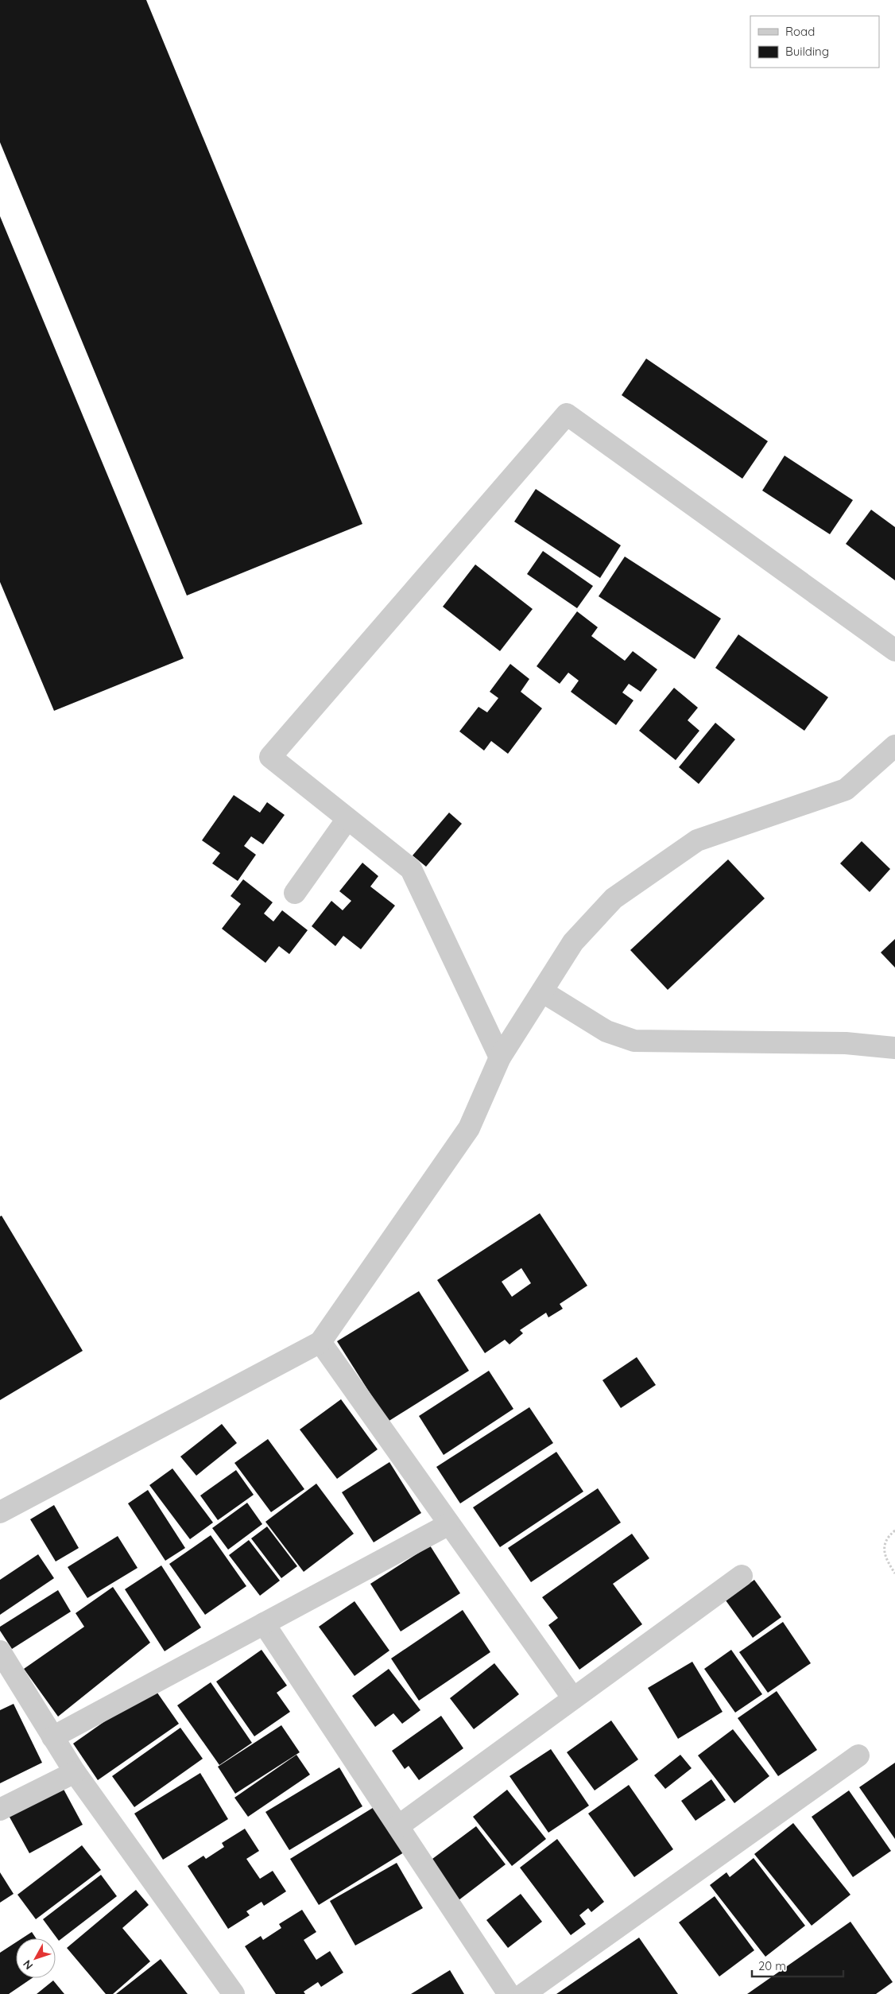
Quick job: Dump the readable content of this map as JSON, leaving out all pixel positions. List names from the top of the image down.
{
  "legend": ["Road", "Building"],
  "scale_bar": "20 m",
  "north": "bottom left"
}
